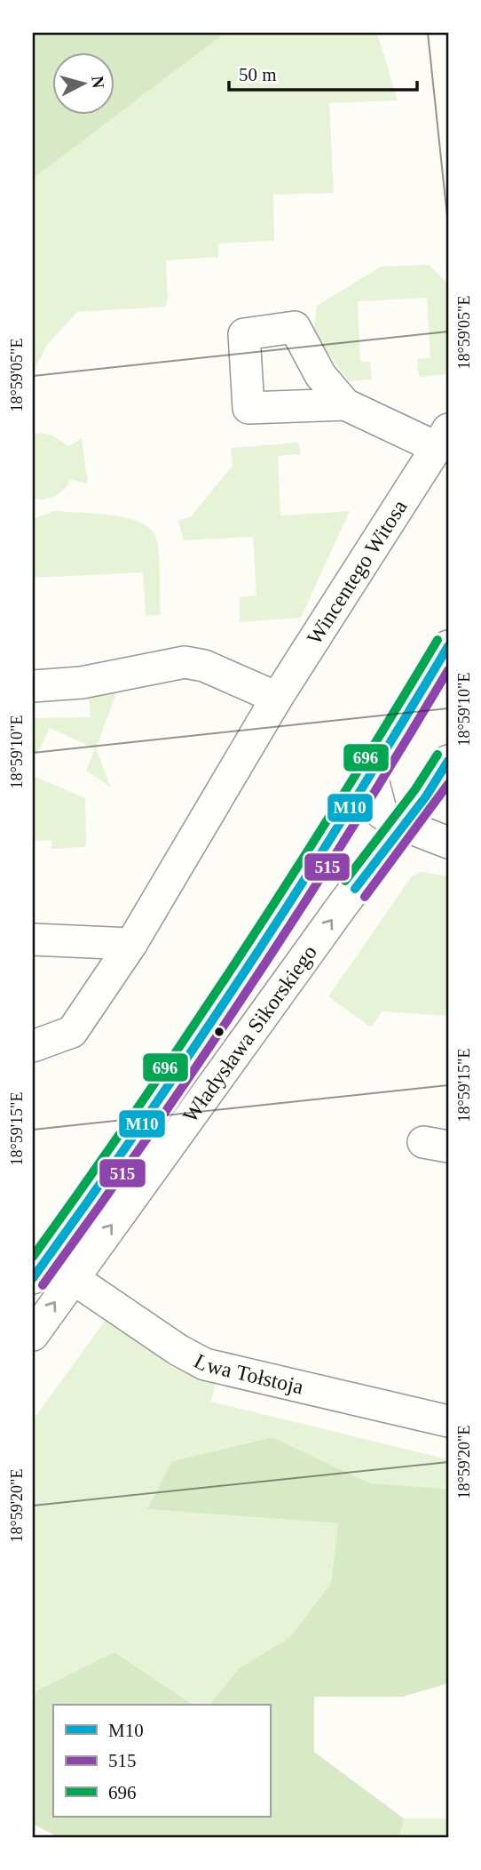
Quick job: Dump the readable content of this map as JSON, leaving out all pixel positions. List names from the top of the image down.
{
  "streets": {
    "street": ["Wincentego Witosa", "Władysława Sikorskiego", "Lwa Tołstoja"]
  },
  "crossings": [
    ["Władysława Sikorskiego", "Lwa Tołstoja"]
  ],
  "lines": ["transit line 696", "transit line M10", "transit line 515"],
  "legend": ["M10", "515", "696"],
  "scale_bar": "50 m",
  "north": "right",
  "coordinates": [
    "18°59'05\"E",
    "18°59'10\"E",
    "18°59'15\"E",
    "18°59'20\"E"
  ]
}
